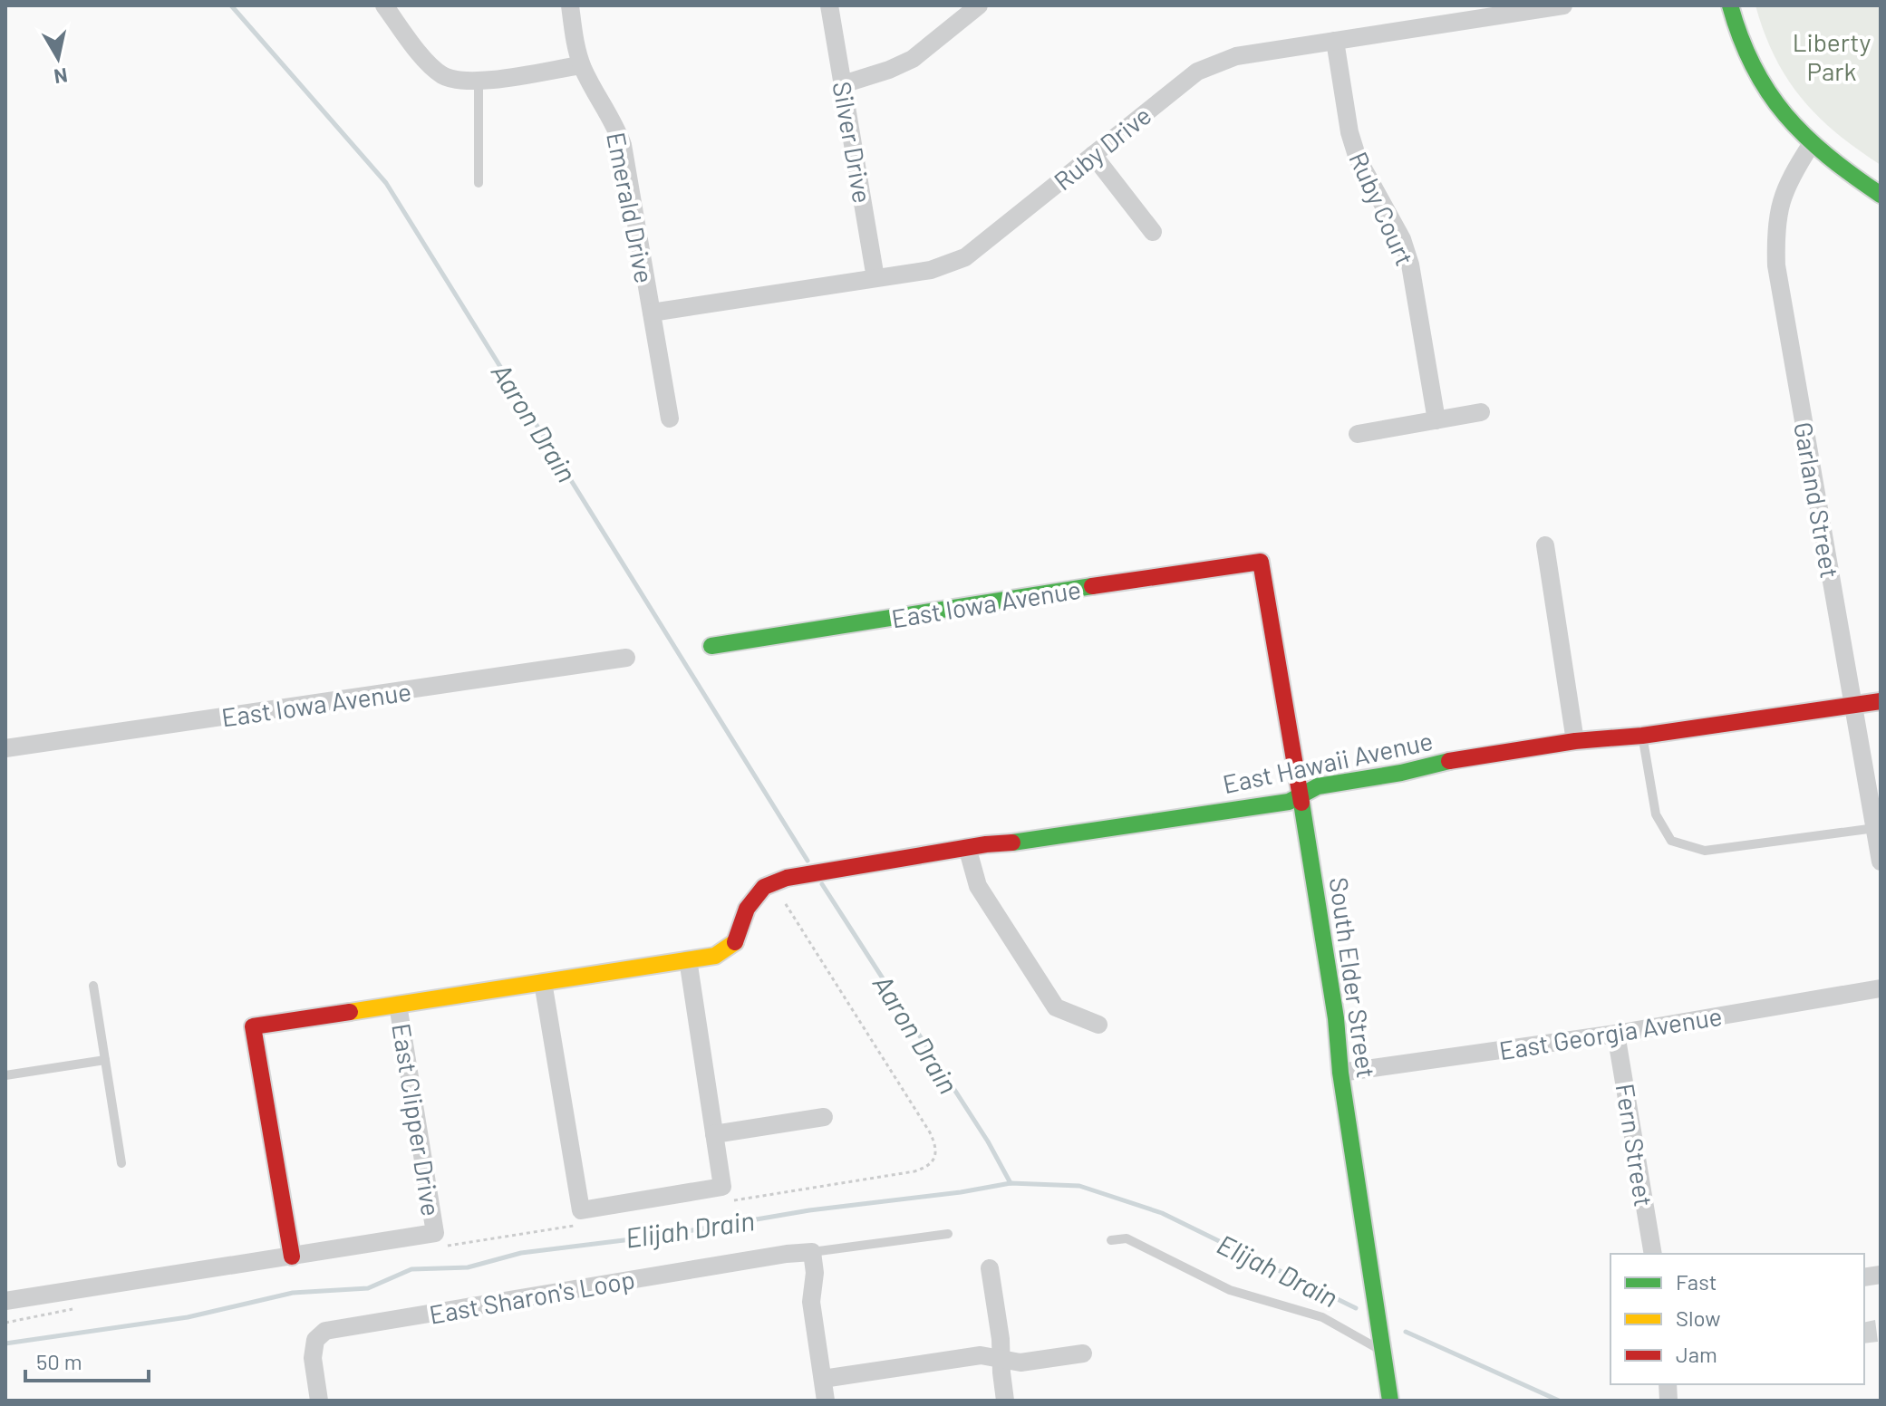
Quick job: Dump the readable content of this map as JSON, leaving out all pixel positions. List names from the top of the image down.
{
  "streets": {
    "street": [
      "Silver Drive",
      "Ruby Drive",
      "Emerald Drive",
      "Ruby Court",
      "Garland Street",
      "East Iowa Avenue",
      "East Hawaii Avenue",
      "South Elder Street",
      "East Georgia Avenue",
      "East Clipper Drive",
      "Fern Street",
      "East Sharon's Loop"
    ]
  },
  "crossings": [
    ["Silver Drive", "Ruby Drive"],
    ["Ruby Drive", "Emerald Drive"],
    ["Ruby Drive", "Ruby Court"],
    ["Garland Street", "East Hawaii Avenue"],
    ["East Iowa Avenue", "South Elder Street"],
    ["East Hawaii Avenue", "South Elder Street"],
    ["East Hawaii Avenue", "East Clipper Drive"],
    ["South Elder Street", "East Georgia Avenue"],
    ["East Georgia Avenue", "Fern Street"]
  ],
  "water": ["Aaron Drain", "Elijah Drain"],
  "parks": ["Liberty Park"],
  "legend": ["Fast", "Slow", "Jam"],
  "scale_bar": "50 m",
  "north": "bottom"
}
